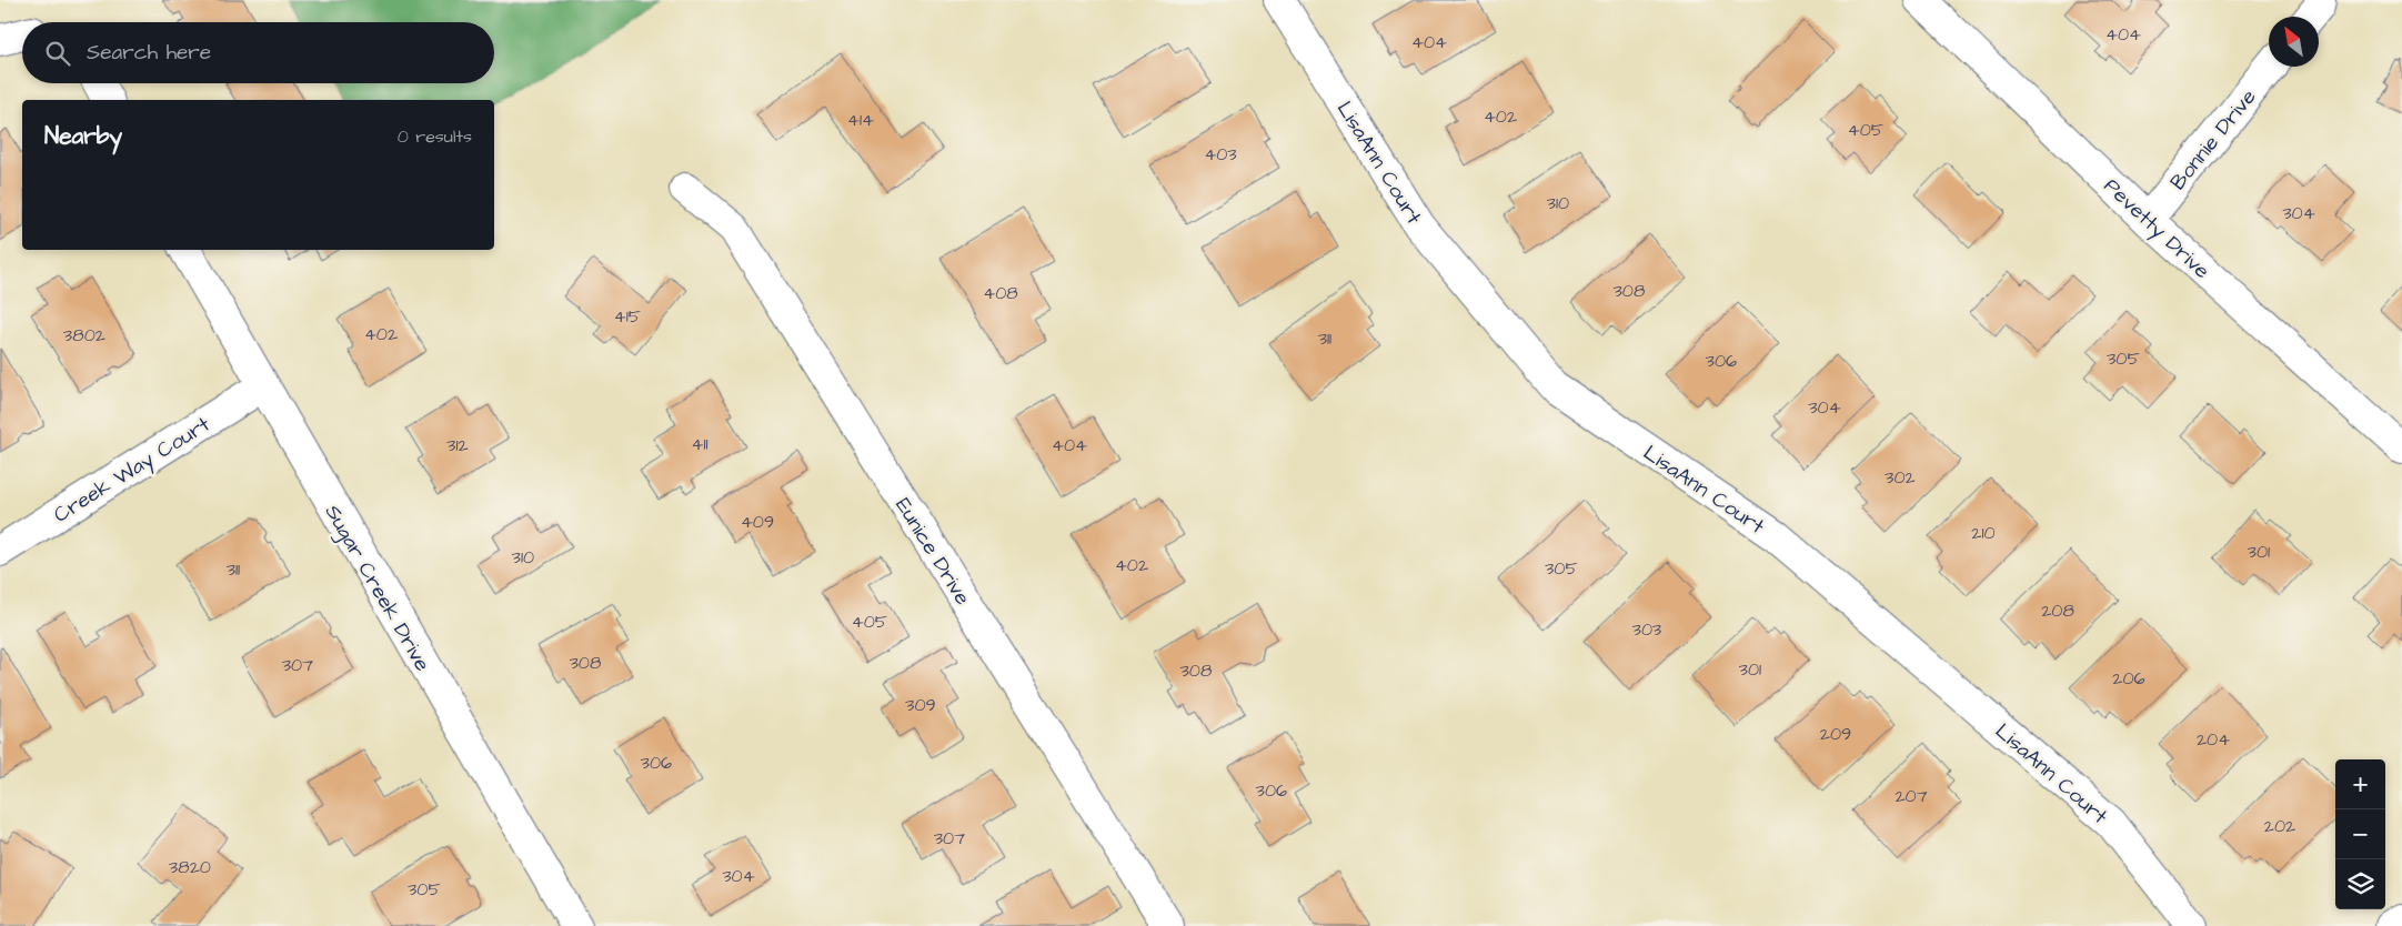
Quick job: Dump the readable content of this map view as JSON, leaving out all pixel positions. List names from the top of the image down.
{
  "streets": {
    "street": [
      "Bonnie Drive",
      "LisaAnn Court",
      "Pevetty Drive",
      "Creek Way Court",
      "Eunice Drive",
      "Sugar Creek Drive"
    ]
  },
  "crossings": [
    ["Bonnie Drive", "Pevetty Drive"],
    ["Creek Way Court", "Sugar Creek Drive"]
  ],
  "house_numbers": [
    "404",
    "404",
    "402",
    "414",
    "405",
    "403",
    "310",
    "304",
    "308",
    "408",
    "415",
    "402",
    "3802",
    "311",
    "305",
    "306",
    "304",
    "411",
    "312",
    "404",
    "302",
    "409",
    "210",
    "301",
    "310",
    "402",
    "305",
    "311",
    "208",
    "405",
    "303",
    "308",
    "307",
    "301",
    "308",
    "206",
    "309",
    "209",
    "204",
    "306",
    "306",
    "207",
    "202",
    "307",
    "3820",
    "304",
    "305"
  ],
  "north": "top left",
  "page": {
    "search": "Search here",
    "heading": ["Nearby", "0 results"],
    "map_buttons": ["+", "−"]
  }
}
